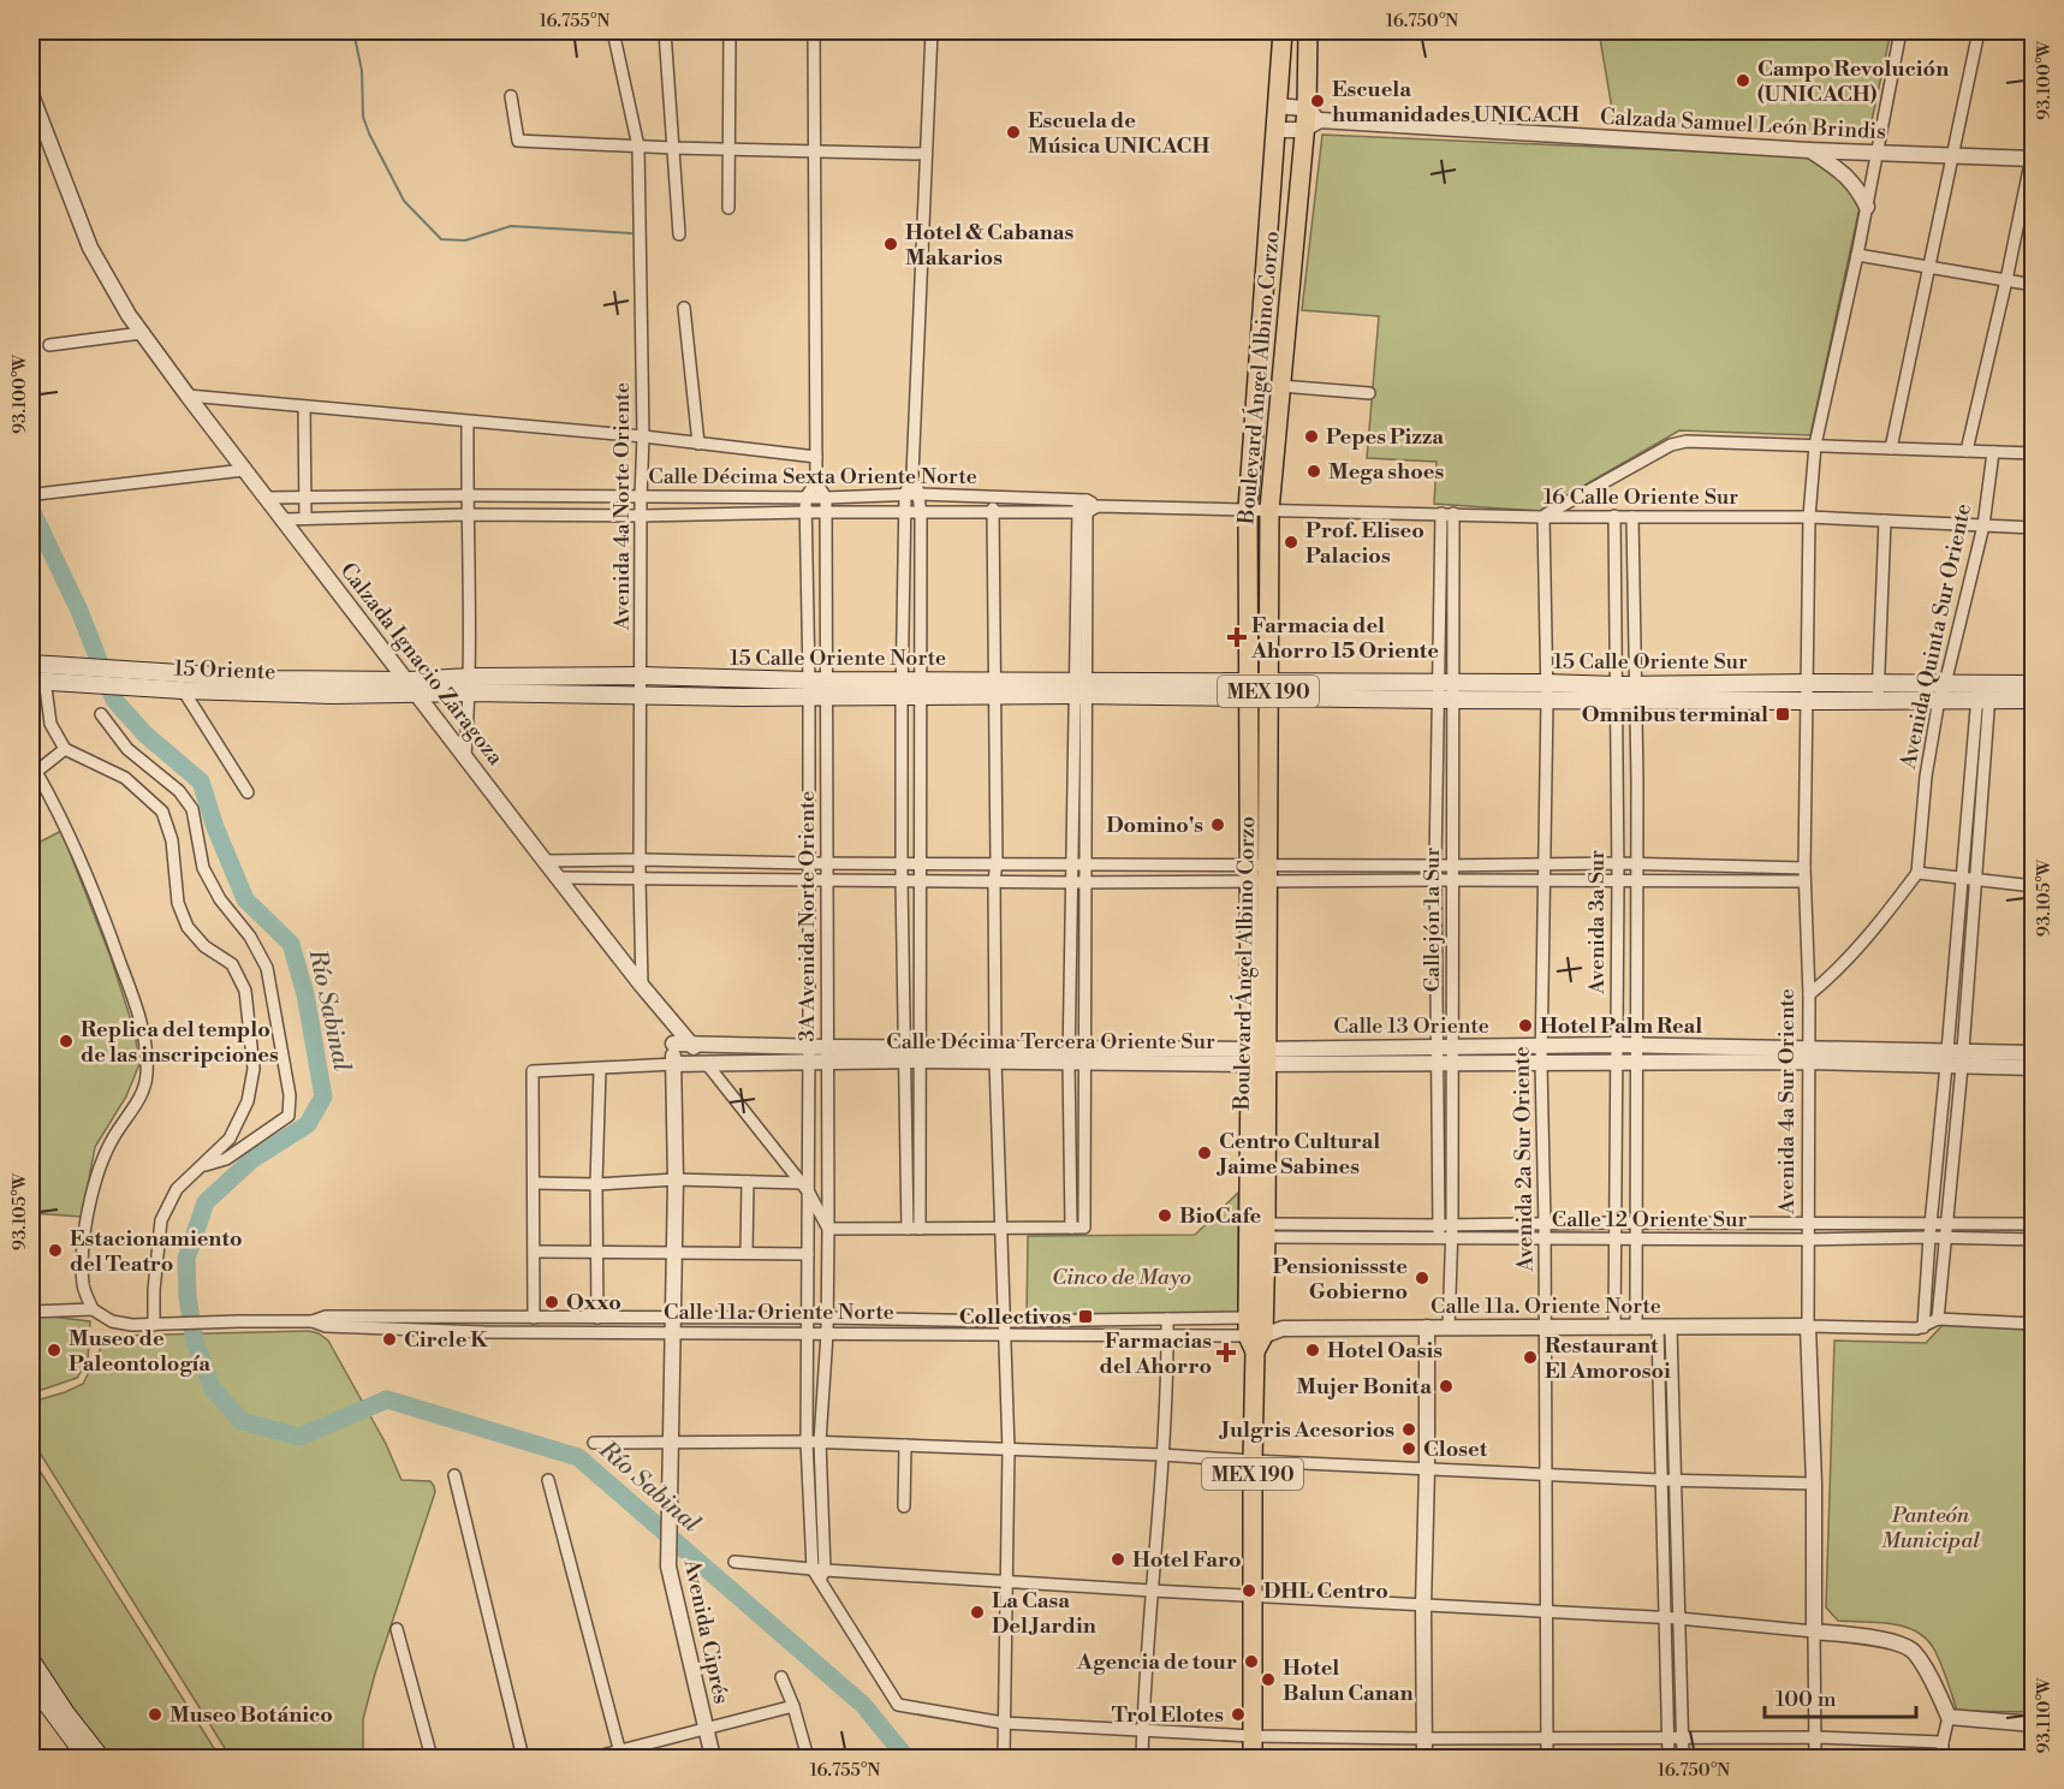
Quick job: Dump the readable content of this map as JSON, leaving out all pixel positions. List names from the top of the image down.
{
  "streets": {
    "main road": [
      "Boulevard Ángel Albino Corzo",
      "15 Calle Oriente Norte",
      "15 Calle Oriente Sur",
      "15 Oriente",
      "MEX 190"
    ],
    "street": [
      "Calzada Samuel León Brindis",
      "Calle Décima Sexta Oriente Norte",
      "16 Calle Oriente Sur",
      "Avenida 4a Norte Oriente",
      "Avenida Quinta Sur Oriente",
      "Calzada Ignacio Zaragoza",
      "3A Avenida Norte Oriente",
      "Callejón 1a Sur",
      "Avenida 3a Sur",
      "Calle 13 Oriente",
      "Calle Décima Tercera Oriente Sur",
      "Avenida 4a Sur Oriente",
      "Avenida 2a Sur Oriente",
      "Calle 12 Oriente Sur",
      "Calle 11a. Oriente Norte",
      "Avenida Ciprés"
    ]
  },
  "crossings": [
    ["Calzada Samuel León Brindis", "Boulevard Ángel Albino Corzo"],
    ["Calzada Samuel León Brindis", "Avenida 4a Sur Oriente"],
    ["Boulevard Ángel Albino Corzo", "Calle Décima Sexta Oriente Norte"],
    ["Boulevard Ángel Albino Corzo", "16 Calle Oriente Sur"],
    ["Boulevard Ángel Albino Corzo", "15 Calle Oriente Norte"],
    ["Boulevard Ángel Albino Corzo", "15 Calle Oriente Sur"],
    ["Boulevard Ángel Albino Corzo", "MEX 190"],
    ["Boulevard Ángel Albino Corzo", "Calle Décima Tercera Oriente Sur"],
    ["Boulevard Ángel Albino Corzo", "Calle 12 Oriente Sur"],
    ["Boulevard Ángel Albino Corzo", "Calle 11a. Oriente Norte"],
    ["Calle Décima Sexta Oriente Norte", "16 Calle Oriente Sur"],
    ["Calle Décima Sexta Oriente Norte", "Avenida 4a Norte Oriente"],
    ["Calle Décima Sexta Oriente Norte", "Calzada Ignacio Zaragoza"],
    ["Calle Décima Sexta Oriente Norte", "3A Avenida Norte Oriente"],
    ["16 Calle Oriente Sur", "Avenida Quinta Sur Oriente"],
    ["16 Calle Oriente Sur", "Callejón 1a Sur"],
    ["16 Calle Oriente Sur", "Avenida 3a Sur"],
    ["16 Calle Oriente Sur", "Avenida 4a Sur Oriente"],
    ["16 Calle Oriente Sur", "Avenida 2a Sur Oriente"],
    ["Avenida 4a Norte Oriente", "15 Calle Oriente Norte"],
    ["Avenida 4a Norte Oriente", "Calzada Ignacio Zaragoza"],
    ["Avenida Quinta Sur Oriente", "15 Calle Oriente Sur"],
    ["15 Calle Oriente Norte", "15 Calle Oriente Sur"],
    ["15 Calle Oriente Norte", "Calzada Ignacio Zaragoza"],
    ["15 Calle Oriente Norte", "15 Oriente"],
    ["15 Calle Oriente Norte", "3A Avenida Norte Oriente"],
    ["15 Calle Oriente Sur", "Callejón 1a Sur"],
    ["15 Calle Oriente Sur", "Avenida 3a Sur"],
    ["15 Calle Oriente Sur", "Avenida 4a Sur Oriente"],
    ["15 Calle Oriente Sur", "Avenida 2a Sur Oriente"],
    ["Calzada Ignacio Zaragoza", "15 Oriente"],
    ["Calzada Ignacio Zaragoza", "3A Avenida Norte Oriente"],
    ["Calzada Ignacio Zaragoza", "Calle Décima Tercera Oriente Sur"],
    ["Calzada Ignacio Zaragoza", "Avenida Ciprés"],
    ["MEX 190", "Calle 11a. Oriente Norte"],
    ["3A Avenida Norte Oriente", "Calle Décima Tercera Oriente Sur"],
    ["3A Avenida Norte Oriente", "Calle 11a. Oriente Norte"],
    ["Callejón 1a Sur", "Calle 13 Oriente"],
    ["Callejón 1a Sur", "Calle Décima Tercera Oriente Sur"],
    ["Callejón 1a Sur", "Calle 12 Oriente Sur"],
    ["Callejón 1a Sur", "Calle 11a. Oriente Norte"],
    ["Avenida 3a Sur", "Calle 13 Oriente"],
    ["Avenida 3a Sur", "Calle Décima Tercera Oriente Sur"],
    ["Avenida 3a Sur", "Calle 12 Oriente Sur"],
    ["Avenida 3a Sur", "Calle 11a. Oriente Norte"],
    ["Calle 13 Oriente", "Calle Décima Tercera Oriente Sur"],
    ["Calle 13 Oriente", "Avenida 4a Sur Oriente"],
    ["Calle 13 Oriente", "Avenida 2a Sur Oriente"],
    ["Calle Décima Tercera Oriente Sur", "Avenida 4a Sur Oriente"],
    ["Calle Décima Tercera Oriente Sur", "Avenida 2a Sur Oriente"],
    ["Calle Décima Tercera Oriente Sur", "Avenida Ciprés"],
    ["Avenida 4a Sur Oriente", "Calle 12 Oriente Sur"],
    ["Avenida 4a Sur Oriente", "Calle 11a. Oriente Norte"],
    ["Avenida 2a Sur Oriente", "Calle 12 Oriente Sur"],
    ["Avenida 2a Sur Oriente", "Calle 11a. Oriente Norte"],
    ["Calle 11a. Oriente Norte", "Avenida Ciprés"]
  ],
  "water": ["Río Sabinal"],
  "parks": ["Cinco de Mayo", "Panteón Municipal"],
  "places": {
    "other": [
      "Campo Revolución (UNICACH)",
      "Escuela humanidades UNICACH",
      "Escuela de Música UNICACH",
      "Hotel & Cabanas Makarios",
      "Pepes Pizza",
      "Mega shoes",
      "Prof. Eliseo Palacios",
      "Domino's",
      "Hotel Palm Real",
      "Replica del templo de las inscripciones",
      "Centro Cultural Jaime Sabines",
      "BioCafe",
      "Estacionamiento del Teatro",
      "Pensionissste Gobierno",
      "Oxxo",
      "Circle K",
      "Museo de Paleontología",
      "Hotel Oasis",
      "Restaurant El Amorosoi",
      "Mujer Bonita",
      "Julgris Acesorios",
      "Closet",
      "Hotel Faro",
      "DHL Centro",
      "La Casa Del Jardin",
      "Agencia de tour",
      "Hotel Balun Canan",
      "Museo Botánico",
      "Trol Elotes"
    ],
    "health": ["Farmacia del Ahorro 15 Oriente", "Farmacias del Ahorro"],
    "transit": ["Omnibus terminal", "Collectivos"]
  },
  "scale_bar": "100 m",
  "coordinates": [
    "16.755°N",
    "16.750°N",
    "93.100°W",
    "93.105°W",
    "93.110°W"
  ]
}
